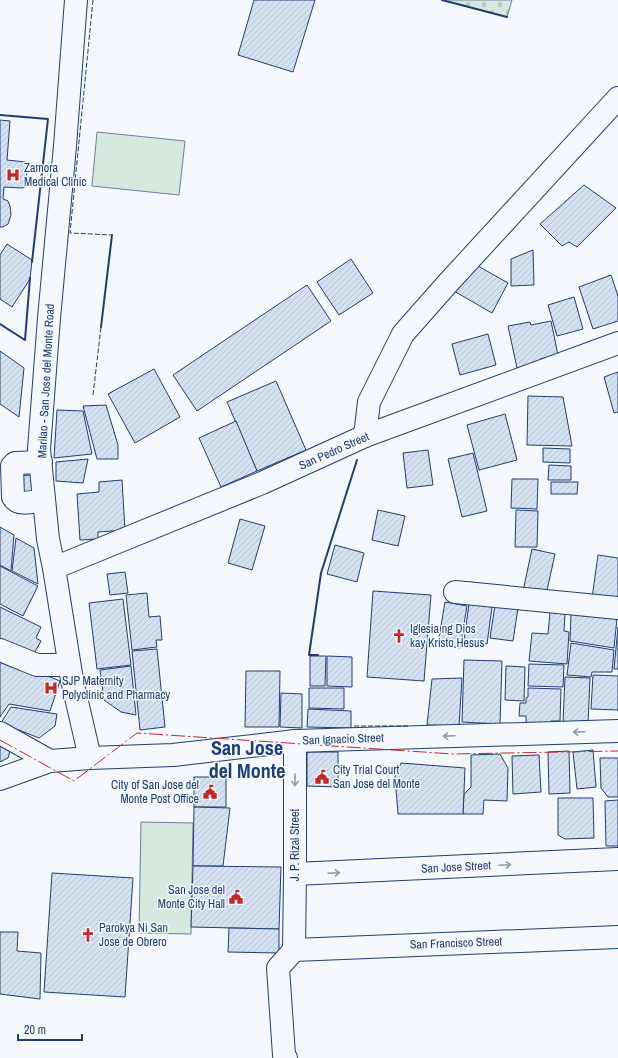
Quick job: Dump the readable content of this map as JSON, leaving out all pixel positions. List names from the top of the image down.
{
  "streets": {
    "street": [
      "Marilao - San Jose del Monte Road",
      "San Pedro Street",
      "San Ignacio Street",
      "J. P. Rizal Street",
      "San Jose Street",
      "San Francisco Street"
    ]
  },
  "crossings": [
    ["Marilao - San Jose del Monte Road", "San Pedro Street"],
    ["Marilao - San Jose del Monte Road", "San Ignacio Street"],
    ["San Ignacio Street", "J. P. Rizal Street"],
    ["J. P. Rizal Street", "San Jose Street"],
    ["J. P. Rizal Street", "San Francisco Street"]
  ],
  "one_way": ["J. P. Rizal Street", "San Jose Street"],
  "districts": ["San Jose del Monte"],
  "places": {
    "hospital": ["Zamora Medical Clinic", "SJP Maternity Polyclinic and Pharmacy"],
    "church": ["Iglesia ng Dios kay Kristo Hesus", "Parokya Ni San Jose de Obrero"],
    "public building": ["City Trial Court San Jose del Monte", "City of San Jose del Monte Post Office", "San Jose del Monte City Hall"]
  },
  "scale_bar": "20 m"
}
